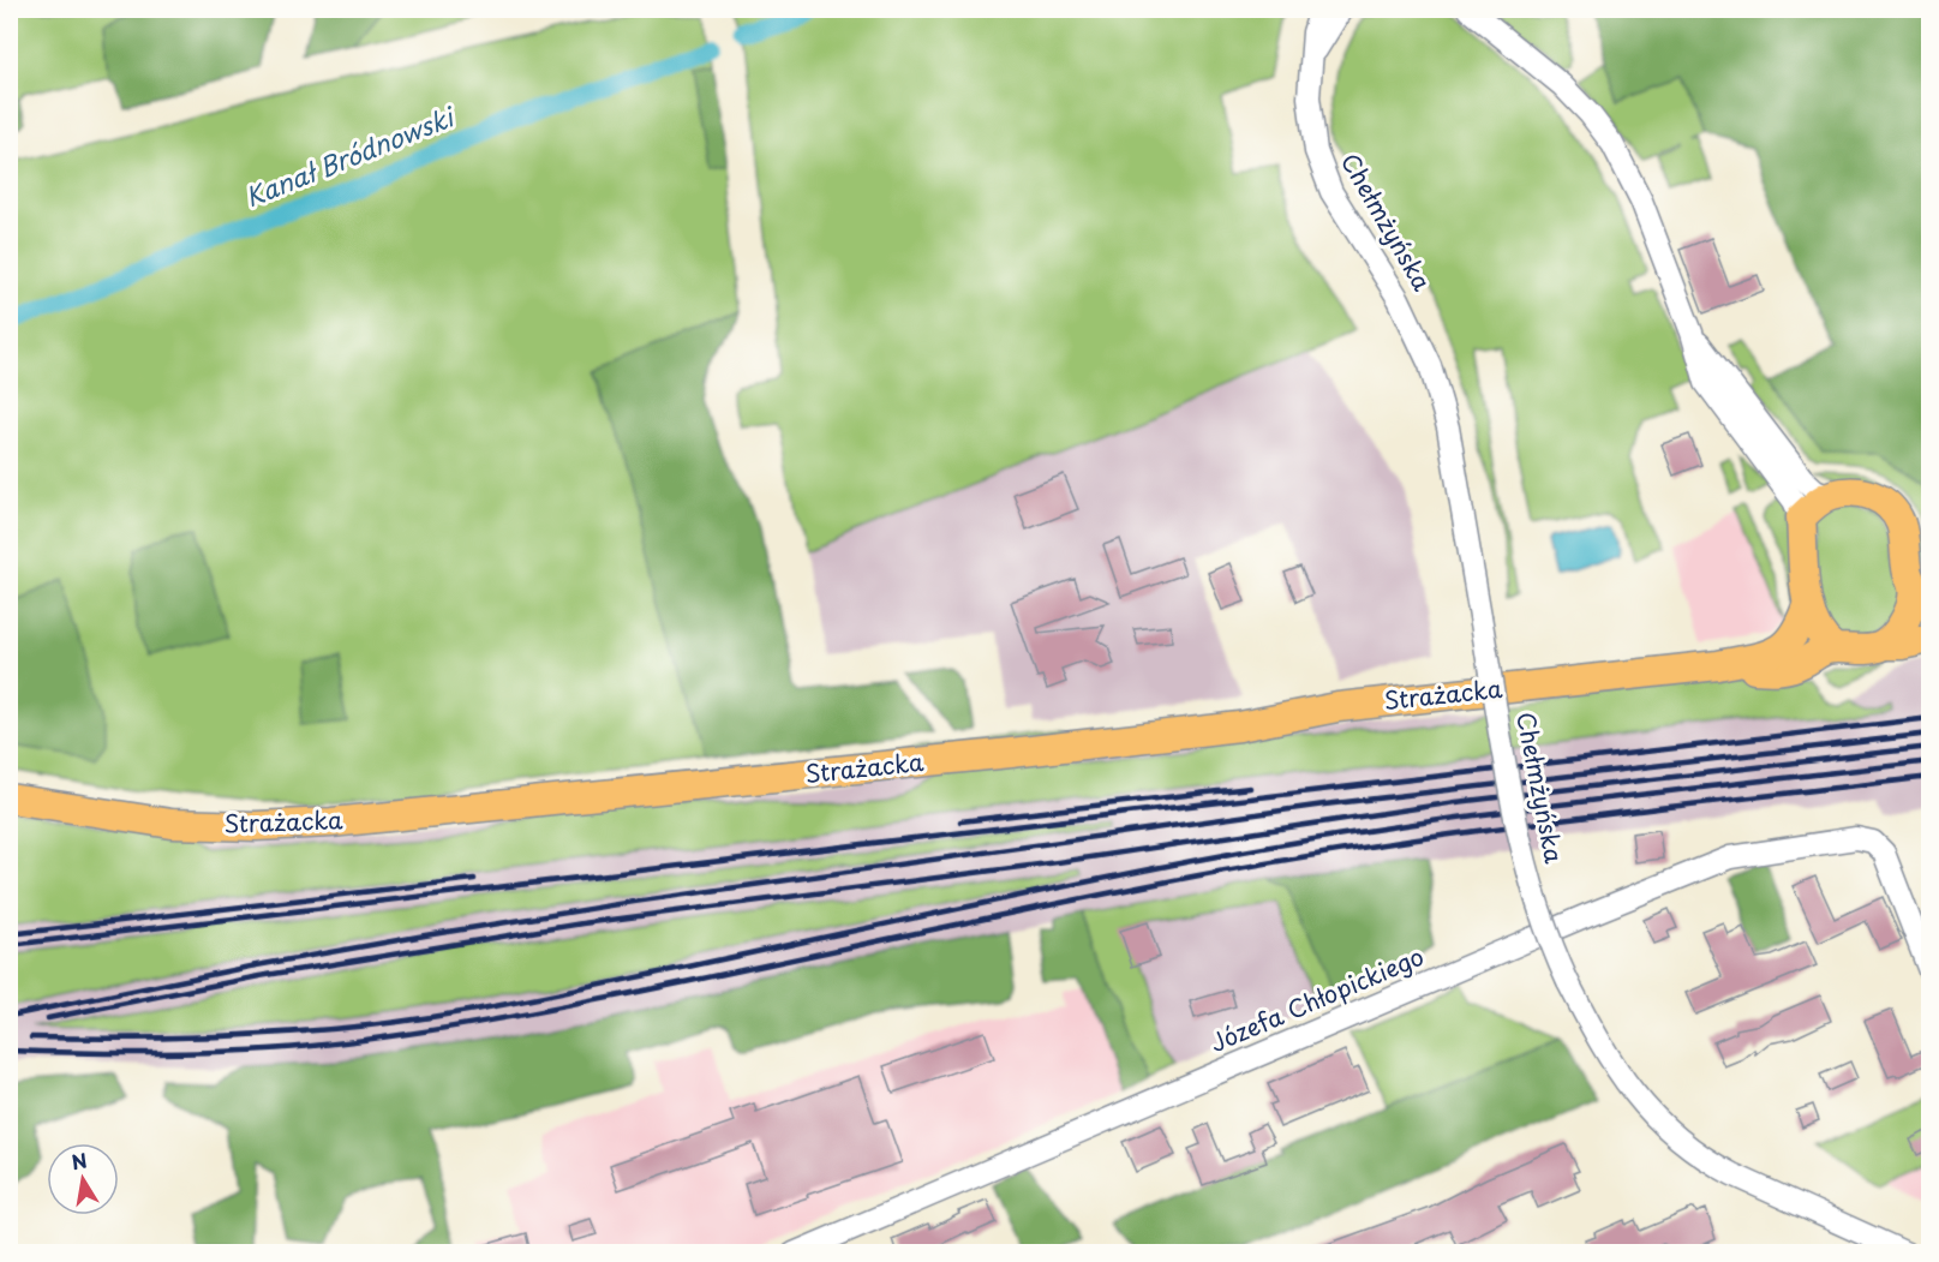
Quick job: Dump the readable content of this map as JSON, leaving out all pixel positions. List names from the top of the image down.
{
  "streets": {
    "main road": ["Strażacka"],
    "street": ["Chełmżyńska", "Józefa Chłopickiego"]
  },
  "water": ["Kanał Bródnowski"],
  "north": "top"
}
